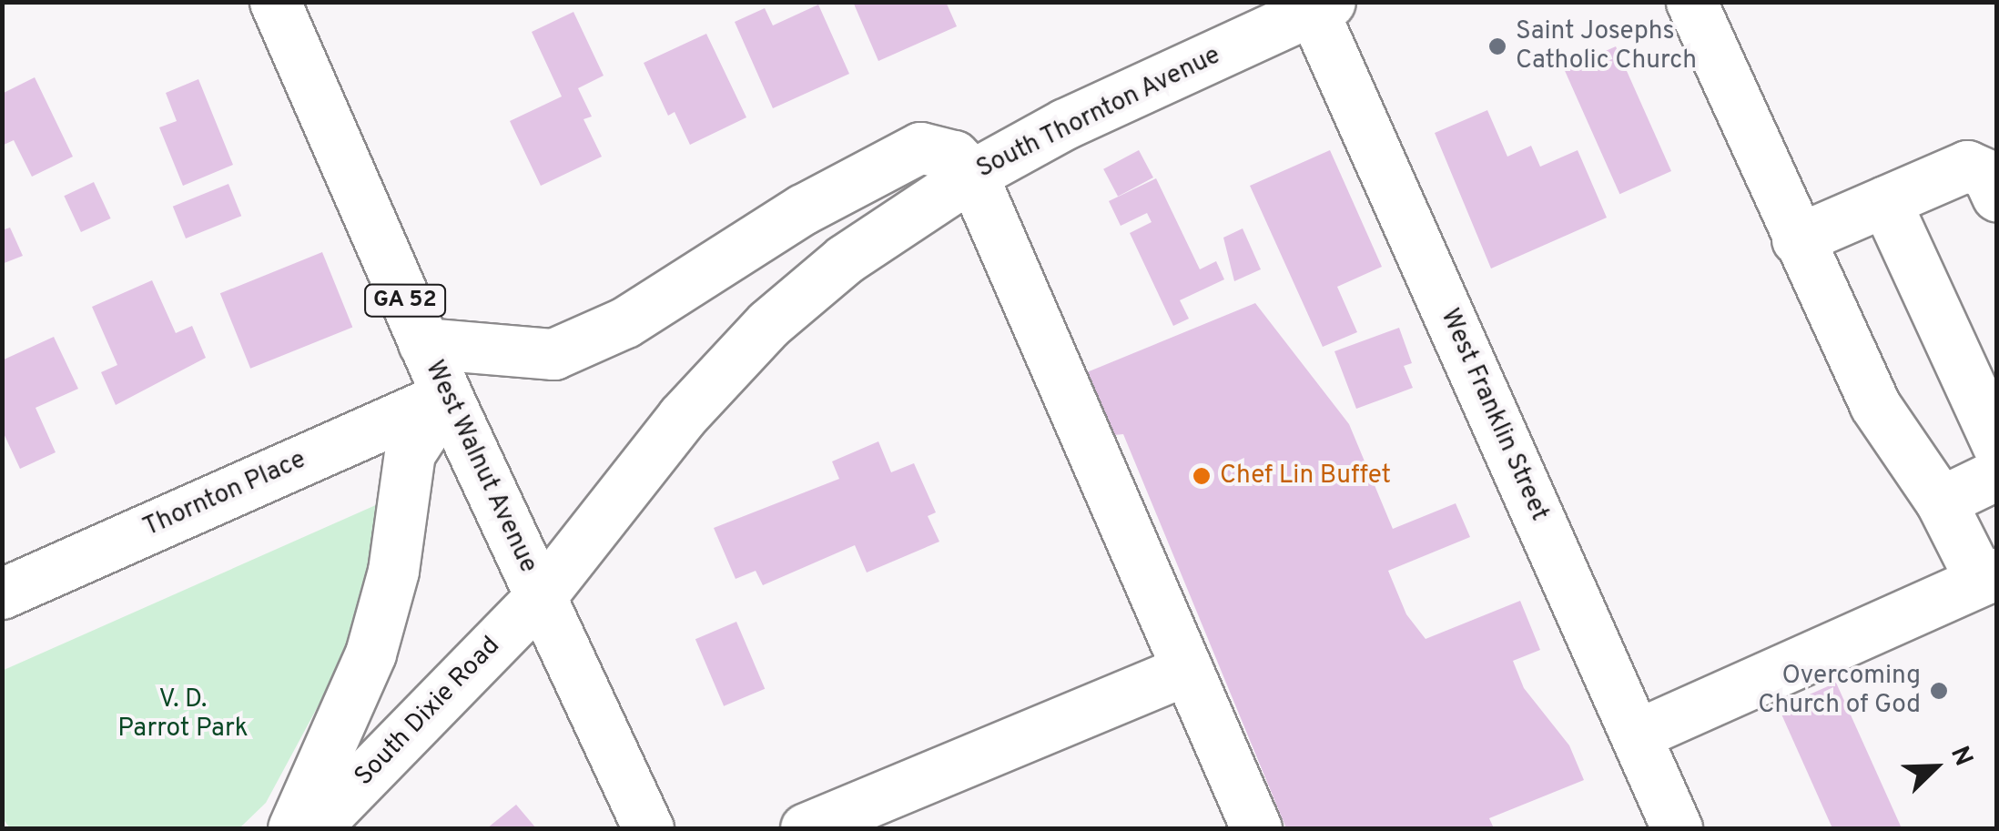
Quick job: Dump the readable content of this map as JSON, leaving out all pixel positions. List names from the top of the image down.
{
  "streets": {
    "main road": [
      "South Thornton Avenue",
      "GA 52",
      "West Franklin Street",
      "West Walnut Avenue",
      "Thornton Place",
      "South Dixie Road"
    ]
  },
  "crossings": [
    ["South Thornton Avenue", "West Franklin Street"],
    ["South Thornton Avenue", "West Walnut Avenue"],
    ["South Thornton Avenue", "South Dixie Road"],
    ["West Walnut Avenue", "Thornton Place"],
    ["West Walnut Avenue", "South Dixie Road"]
  ],
  "parks": ["V. D. Parrot Park"],
  "places": ["Saint Josephs Catholic Church", "Chef Lin Buffet", "Overcoming Church of God"],
  "north": "top right"
}
